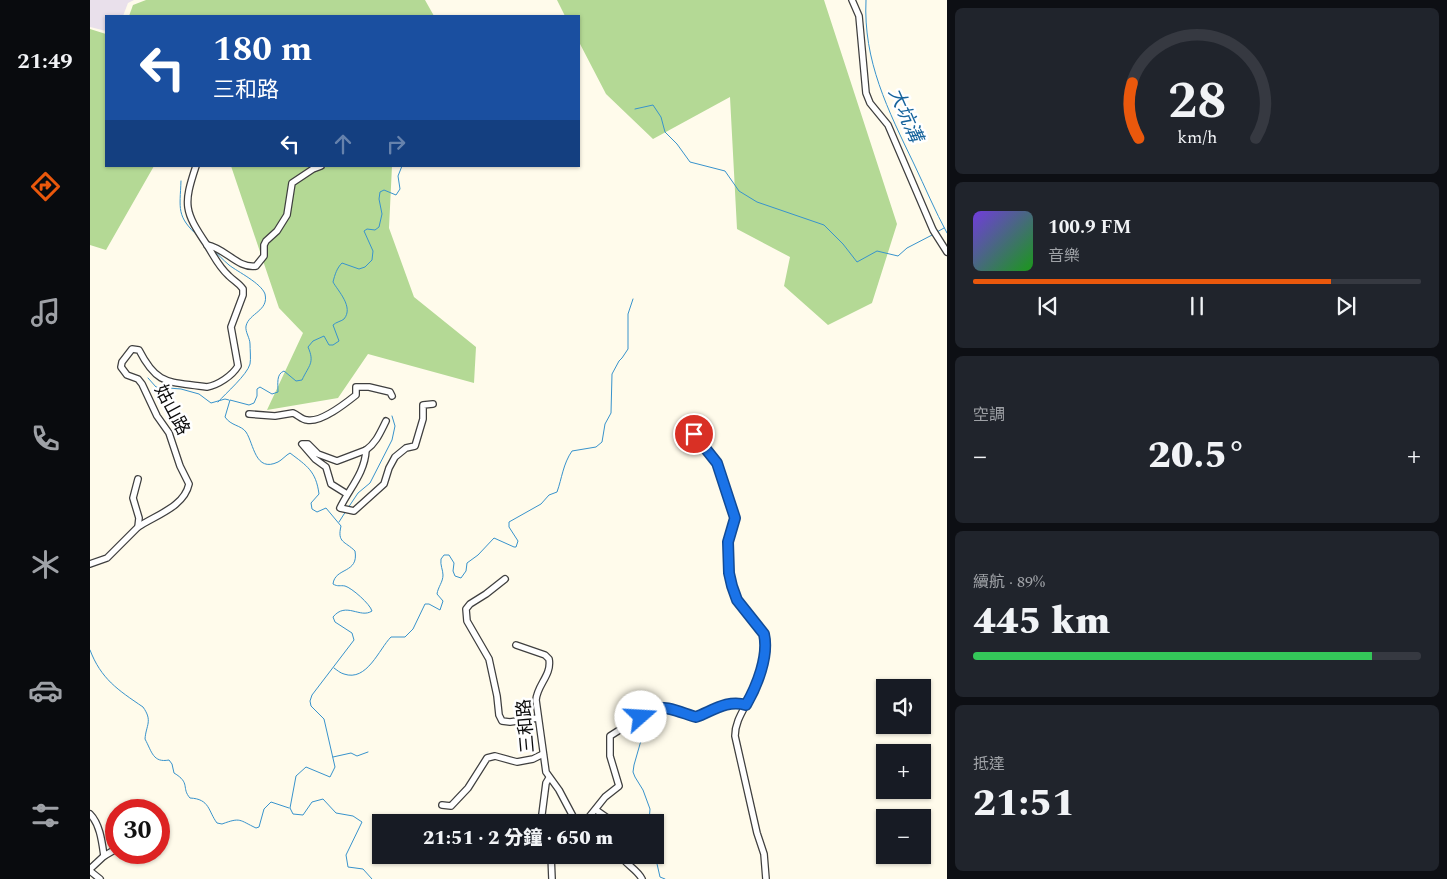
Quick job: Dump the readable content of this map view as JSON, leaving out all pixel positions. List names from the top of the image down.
{
  "streets": {
    "street": ["姑山路", "三和路"]
  },
  "water": ["大坑溝"],
  "page": {
    "tabs": "21:49",
    "turn": ["180 m", "三和路"],
    "song": ["100.9 FM", "音樂"],
    "tile": [
      "空調",
      ["續航 · 89%", "445 km"],
      ["抵達", "21:51"]
    ],
    "heat": ["−", "20.5°", "+"],
    "map_buttons": ["+", "−"],
    "limit": "30",
    "trip": "21:51 · 2 分鐘 · 650 m",
    "gauge": ["28", "km/h"]
  }
}
